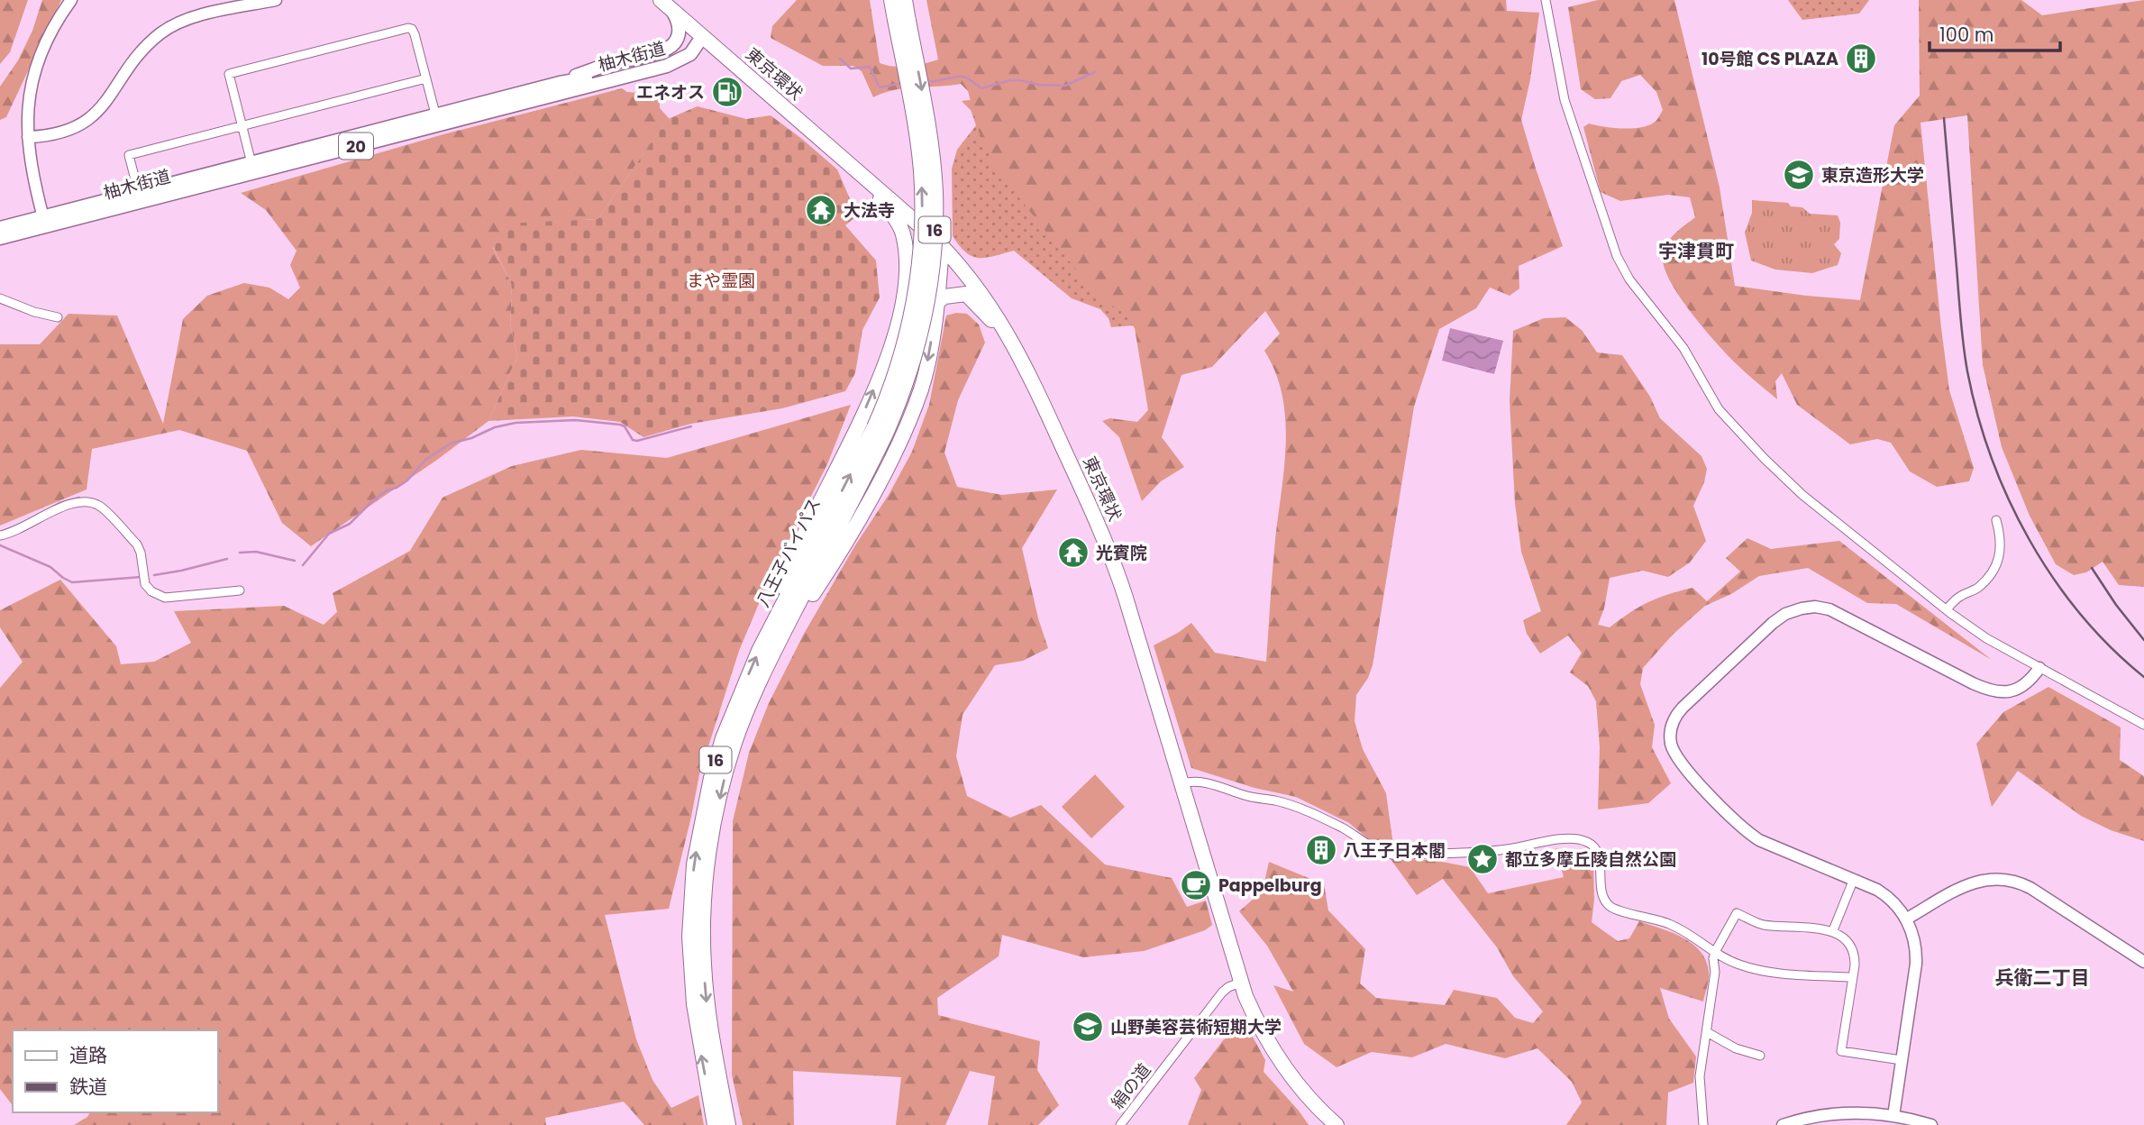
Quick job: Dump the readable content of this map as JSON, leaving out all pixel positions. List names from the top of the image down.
{
  "streets": {
    "highway": ["東京環状", "16", "八王子バイパス"],
    "main road": ["柚木街道", "20"],
    "street": ["絹の道"]
  },
  "crossings": [
    ["柚木街道", "東京環状"],
    ["柚木街道", "20"],
    ["柚木街道", "16"],
    ["東京環状", "16"],
    ["東京環状", "絹の道"],
    ["20", "16"],
    ["16", "八王子バイパス"]
  ],
  "districts": ["宇津貫町", "兵衛二丁目"],
  "parks": ["まや霊園"],
  "places": {
    "building": ["10号館 CS PLAZA", "八王子日本閣"],
    "fuel station": ["エネオス"],
    "school or university": ["東京造形大学", "山野美容芸術短期大学"],
    "temple": ["大法寺", "光賓院"],
    "place": ["都立多摩丘陵自然公園"],
    "cafe": ["Pappelburg"]
  },
  "legend": ["道路", "鉄道"],
  "scale_bar": "100 m"
}
